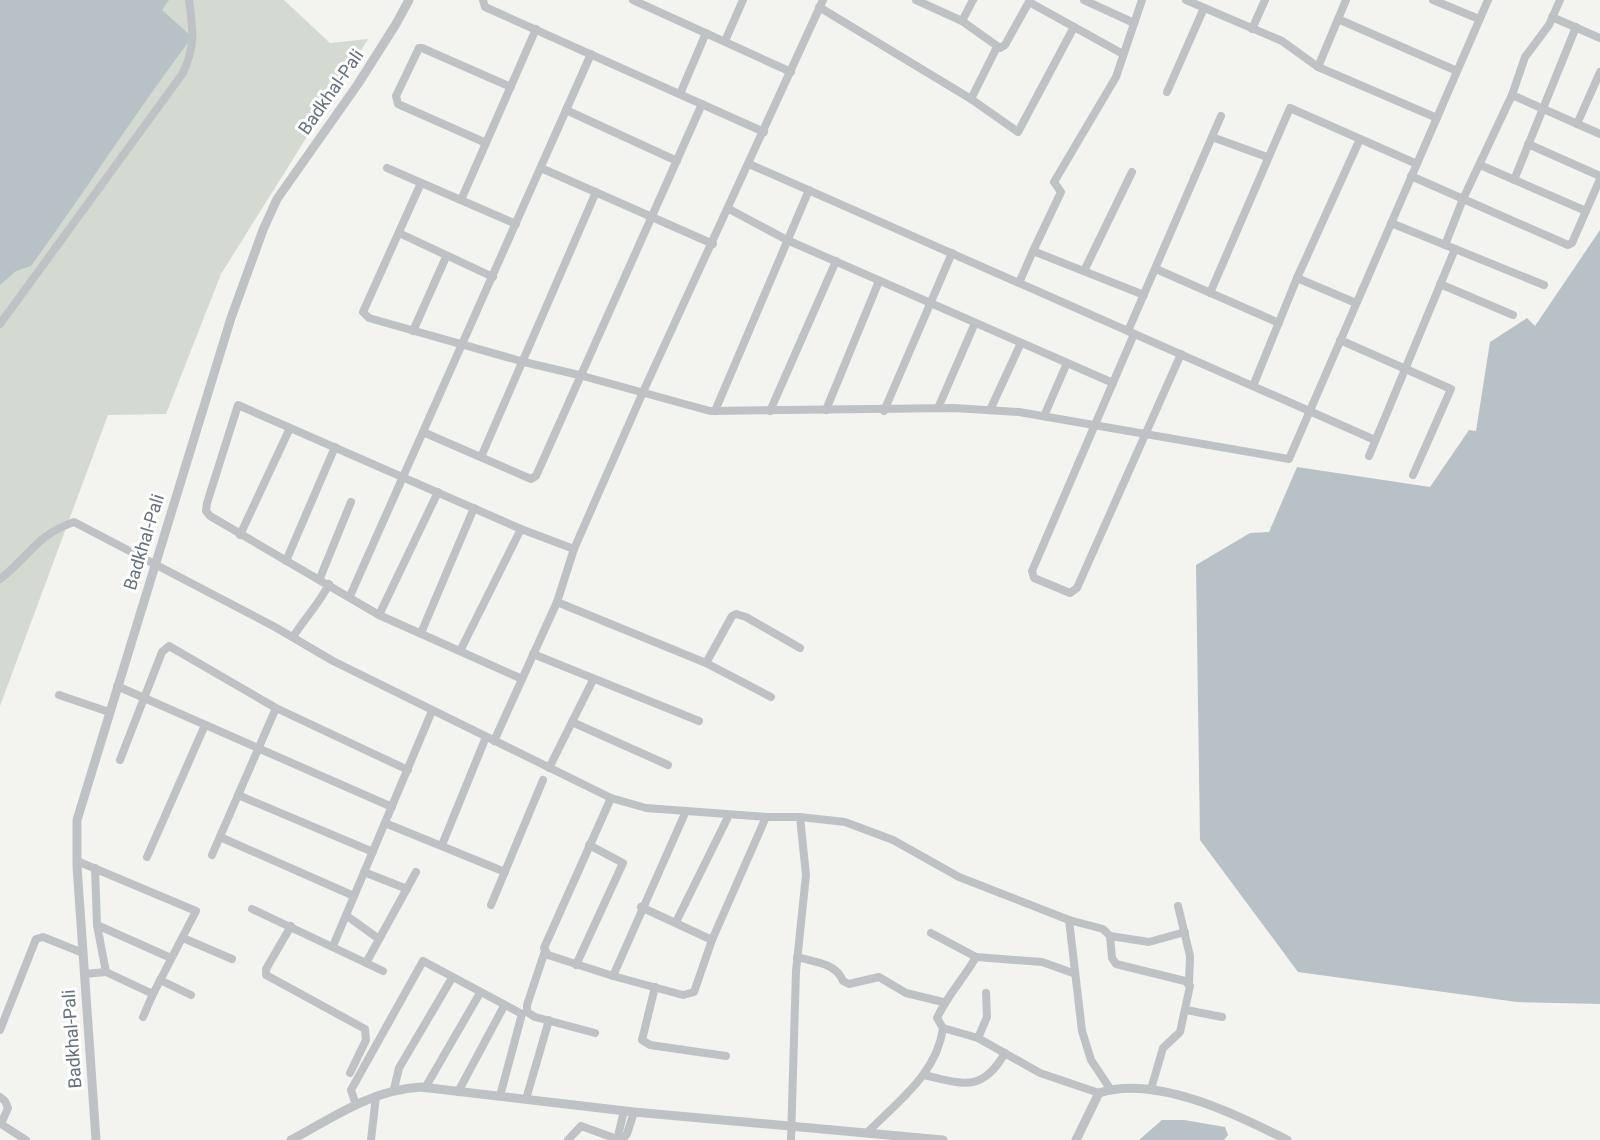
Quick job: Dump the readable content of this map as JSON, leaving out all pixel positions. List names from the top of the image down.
{
  "streets": {
    "street": ["Badkhal-Pali"]
  }
}
